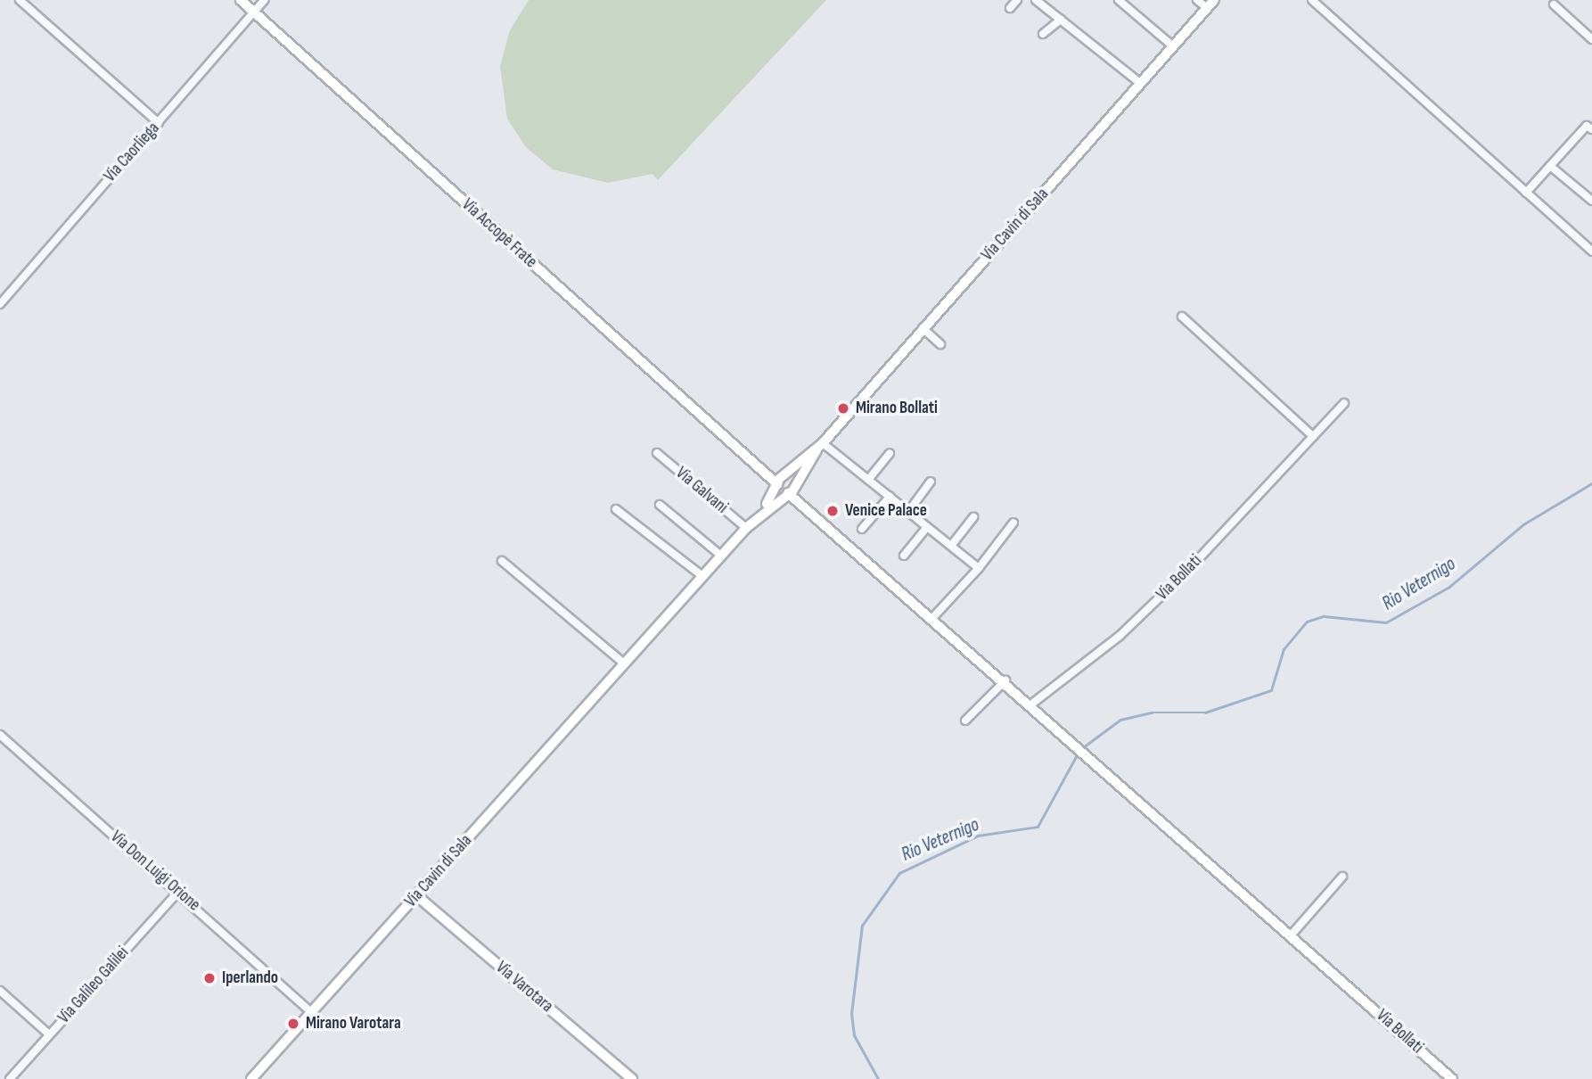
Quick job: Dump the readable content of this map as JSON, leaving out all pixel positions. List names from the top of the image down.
{
  "streets": {
    "main road": [
      "Via Cavin di Sala",
      "Via Accopè Frate",
      "Via Bollati",
      "Via Varotara"
    ],
    "street": [
      "Via Caorliega",
      "Via Galvani",
      "Via Don Luigi Orione",
      "Via Galileo Galilei"
    ]
  },
  "crossings": [
    ["Via Caorliega", "Via Accopè Frate"],
    ["Via Cavin di Sala", "Via Accopè Frate"],
    ["Via Cavin di Sala", "Via Galvani"],
    ["Via Cavin di Sala", "Via Bollati"],
    ["Via Cavin di Sala", "Via Varotara"],
    ["Via Accopè Frate", "Via Bollati"],
    ["Via Don Luigi Orione", "Via Galileo Galilei"]
  ],
  "water": ["Rio Veternigo"],
  "places": [
    "Mirano Bollati",
    "Venice Palace",
    "Iperlando",
    "Mirano Varotara"
  ]
}
